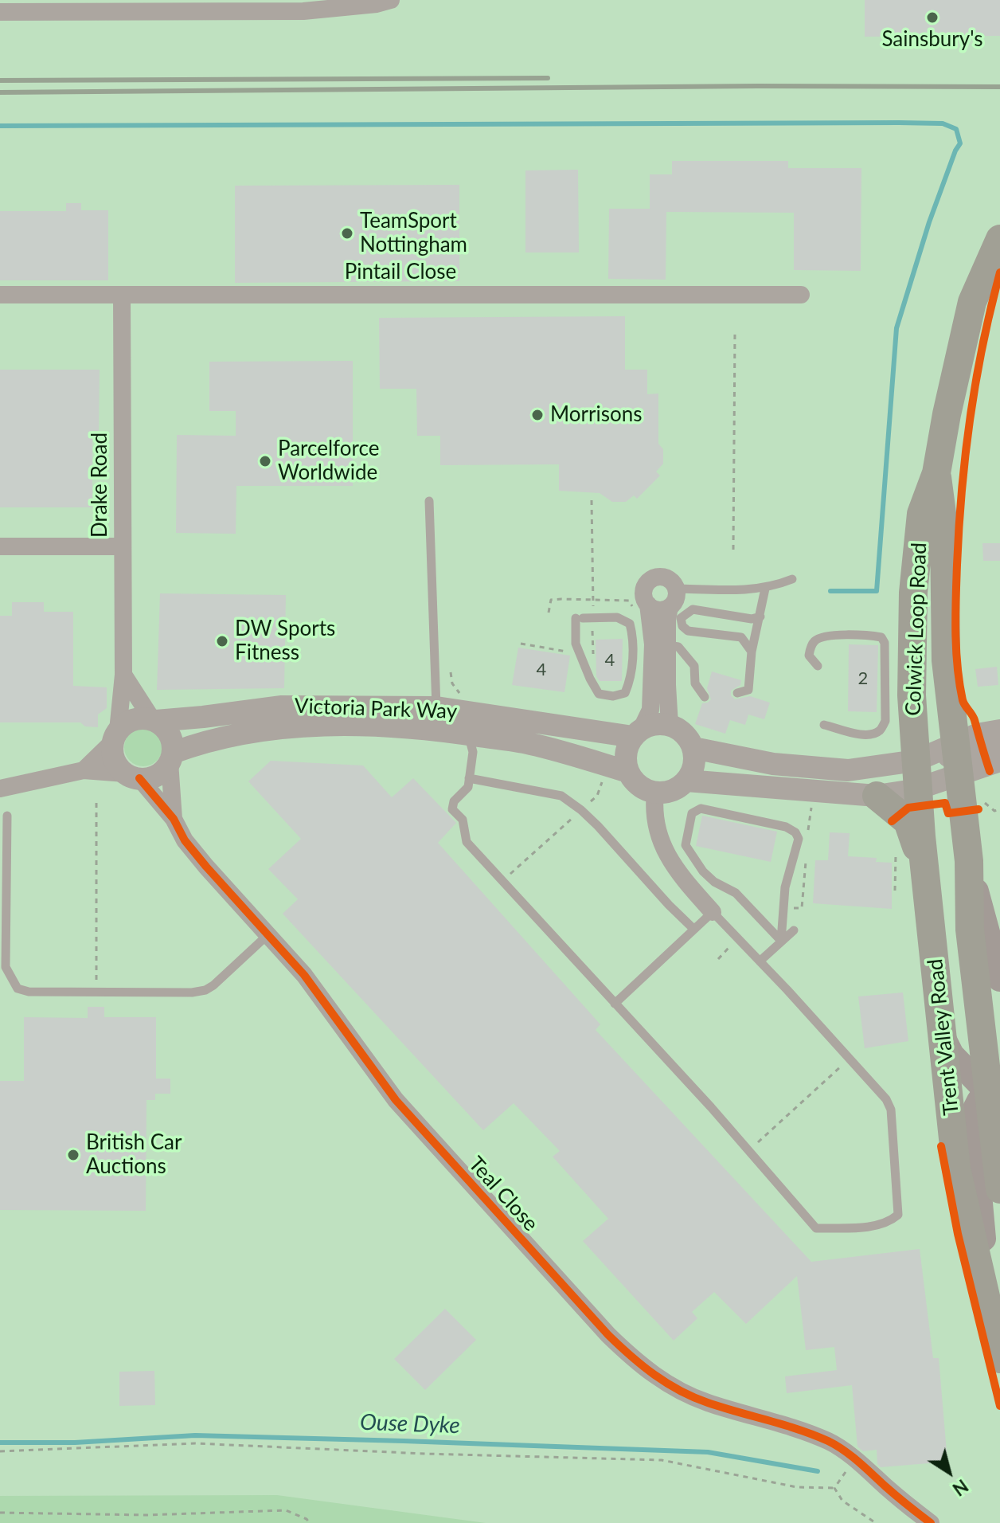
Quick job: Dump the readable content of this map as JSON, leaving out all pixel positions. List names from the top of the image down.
{
  "streets": {
    "main road": ["Colwick Loop Road", "Trent Valley Road"],
    "street": [
      "Pintail Close",
      "Drake Road",
      "Victoria Park Way",
      "Teal Close"
    ]
  },
  "crossings": [
    ["Pintail Close", "Drake Road"],
    ["Drake Road", "Victoria Park Way"],
    ["Drake Road", "Teal Close"],
    ["Colwick Loop Road", "Trent Valley Road"],
    ["Victoria Park Way", "Teal Close"]
  ],
  "water": ["Ouse Dyke"],
  "places": [
    "Sainsbury's",
    "TeamSport Nottingham",
    "Morrisons",
    "Parcelforce Worldwide",
    "DW Sports Fitness",
    "British Car Auctions"
  ],
  "house_numbers": ["4", "4", "2"],
  "north": "bottom right"
}
